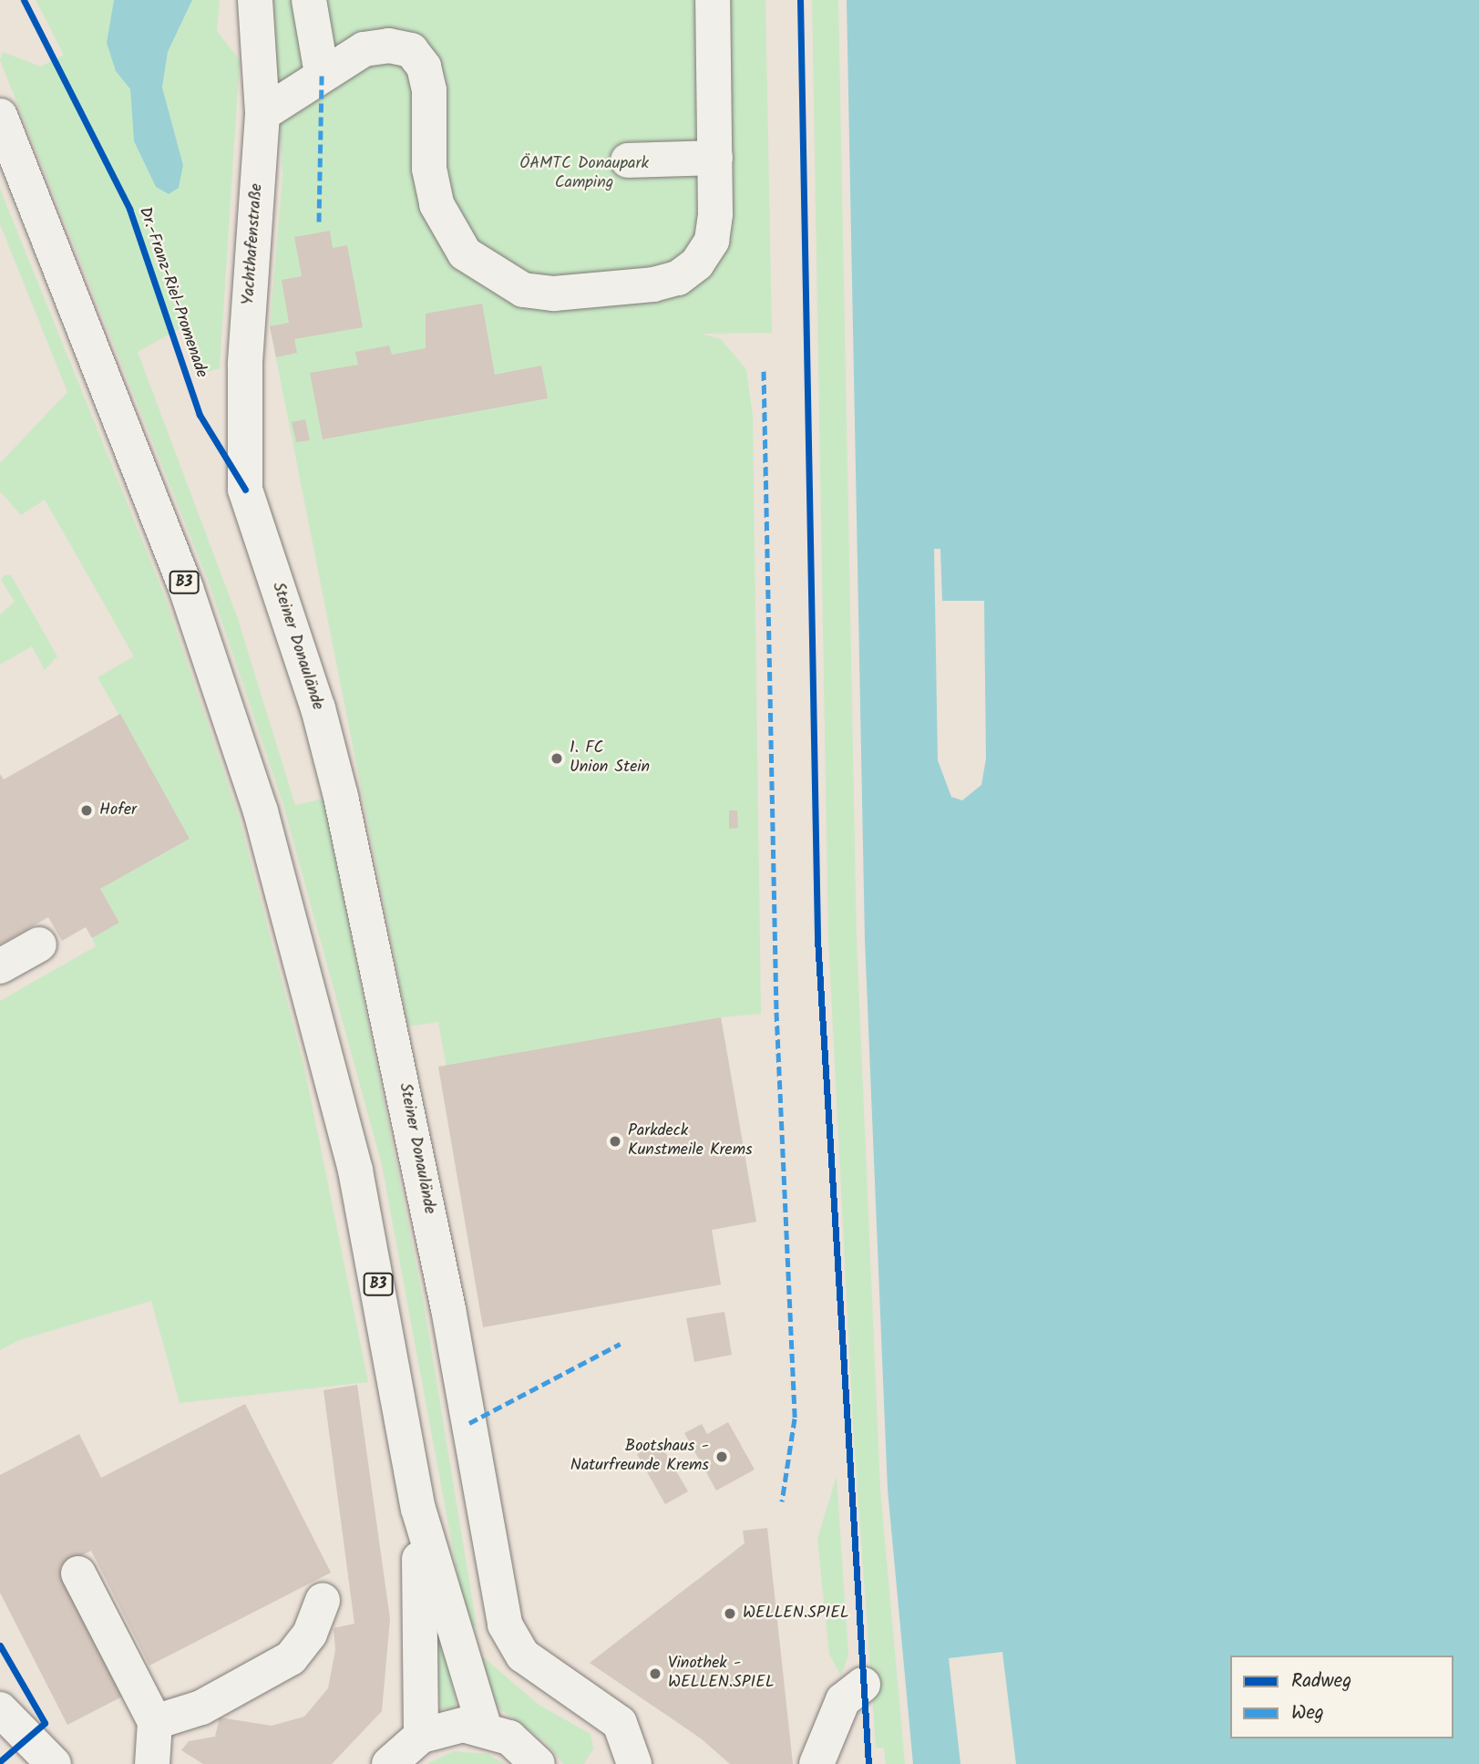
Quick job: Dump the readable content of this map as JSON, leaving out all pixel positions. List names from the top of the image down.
{
  "streets": {
    "main road": ["Yachthafenstraße", "B3", "Steiner Donaulände"],
    "cycle path": ["Dr.-Franz-Riel-Promenade"]
  },
  "crossings": [
    ["Yachthafenstraße", "Steiner Donaulände"]
  ],
  "parks": ["ÖAMTC Donaupark Camping"],
  "places": [
    "1. FC Union Stein",
    "Hofer",
    "Parkdeck Kunstmeile Krems",
    "Bootshaus - Naturfreunde Krems",
    "WELLEN.SPIEL",
    "Vinothek - WELLEN.SPIEL"
  ],
  "legend": ["Radweg", "Weg"]
}
